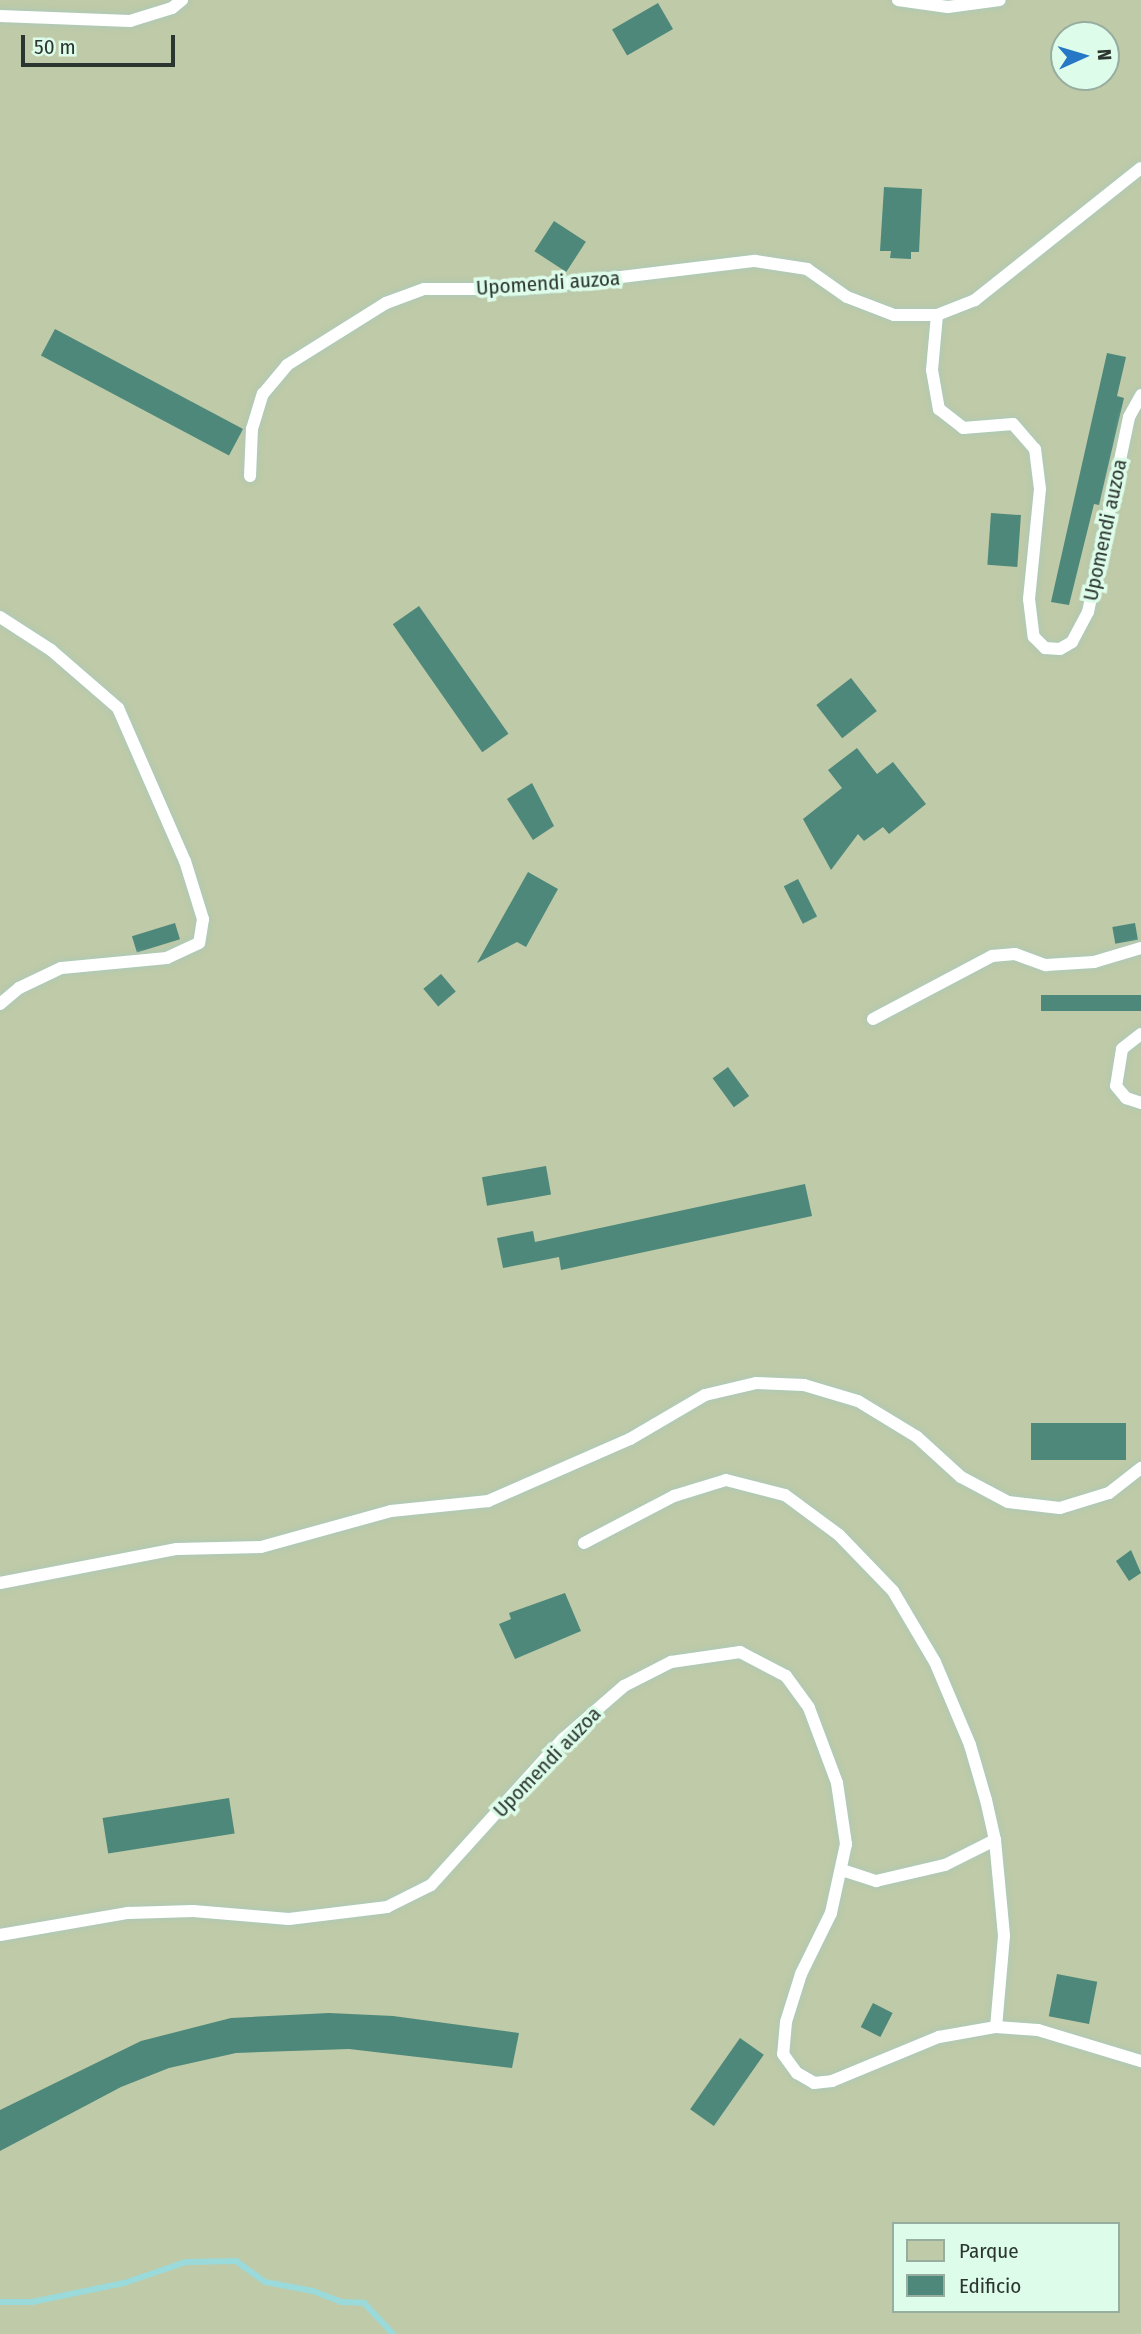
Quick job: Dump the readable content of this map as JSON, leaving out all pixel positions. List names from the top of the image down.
{
  "streets": {
    "lane": ["Upomendi auzoa"]
  },
  "legend": ["Parque", "Edificio"],
  "scale_bar": "50 m",
  "north": "right"
}
